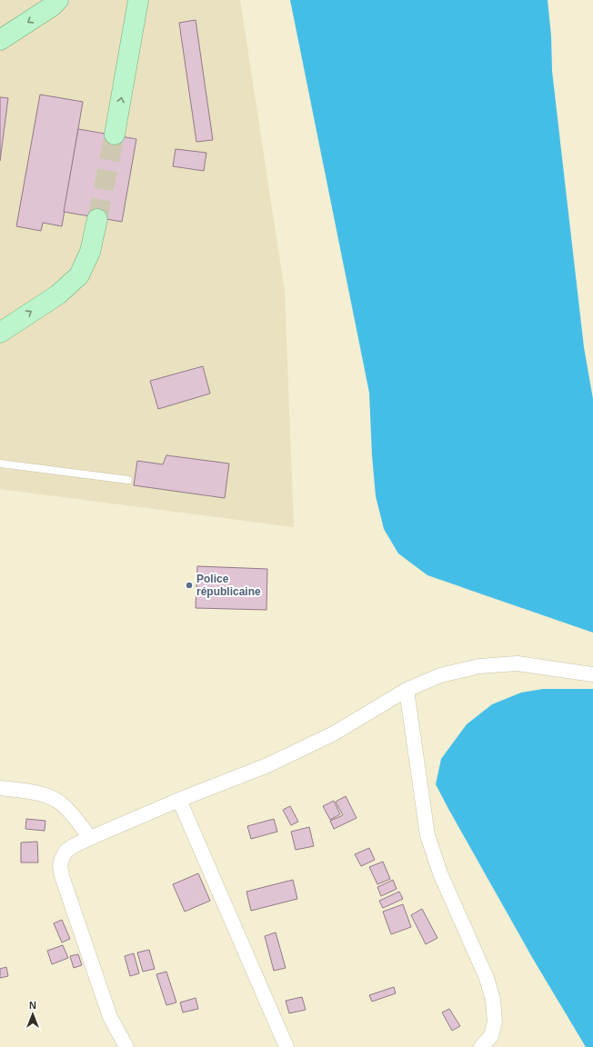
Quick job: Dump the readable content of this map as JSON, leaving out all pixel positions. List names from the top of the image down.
{
  "places": ["Police républicaine"],
  "north": "top"
}
